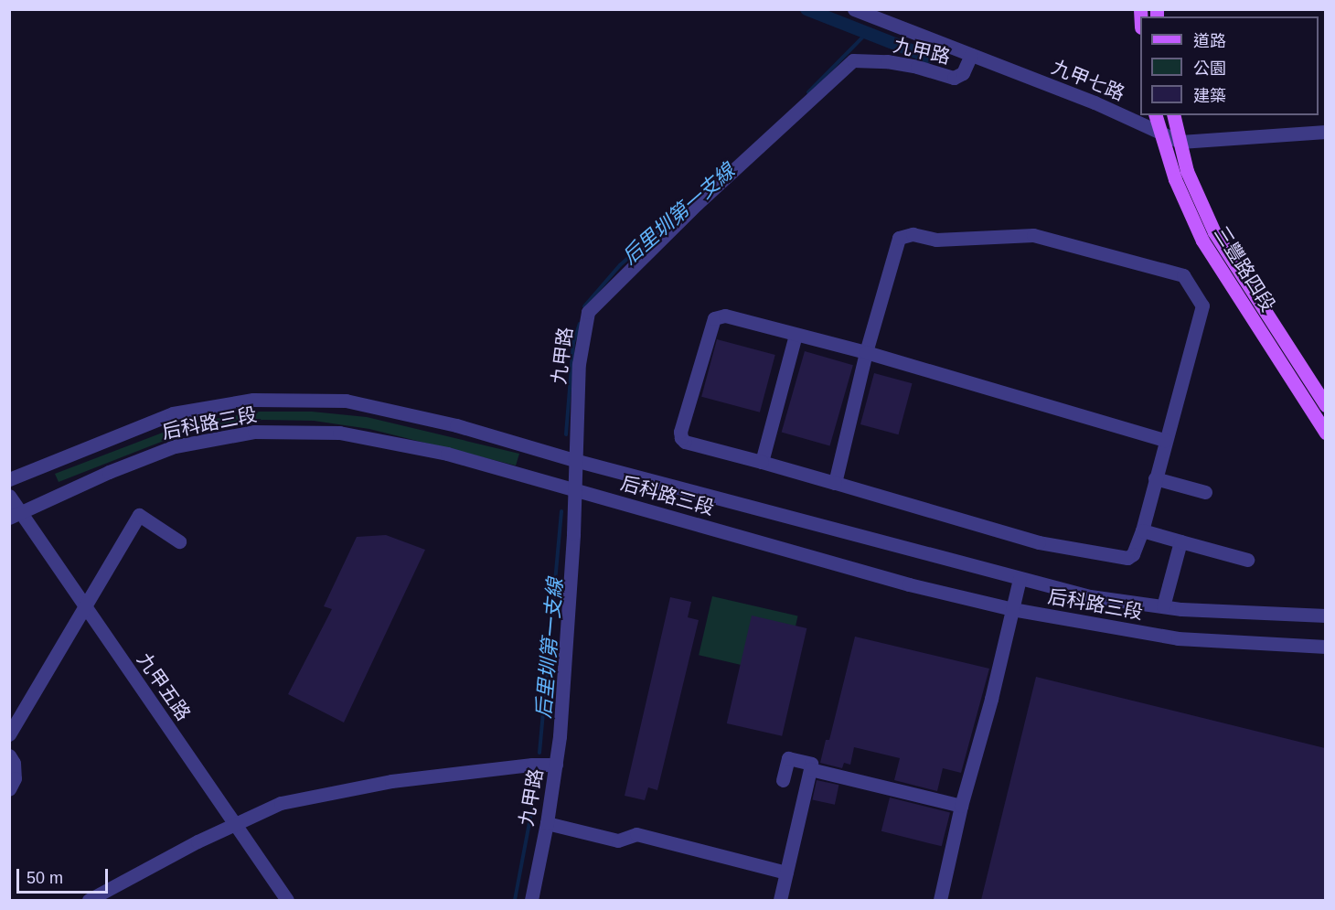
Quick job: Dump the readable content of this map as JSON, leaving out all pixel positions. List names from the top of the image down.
{
  "streets": {
    "main road": ["三豐路四段"],
    "street": [
      "九甲路",
      "九甲七路",
      "后科路三段",
      "九甲五路"
    ]
  },
  "crossings": [
    ["九甲路", "九甲七路"],
    ["九甲路", "后科路三段"],
    ["九甲七路", "三豐路四段"],
    ["后科路三段", "九甲五路"]
  ],
  "water": ["后里圳第一支線"],
  "legend": ["道路", "公園", "建築"],
  "scale_bar": "50 m"
}
